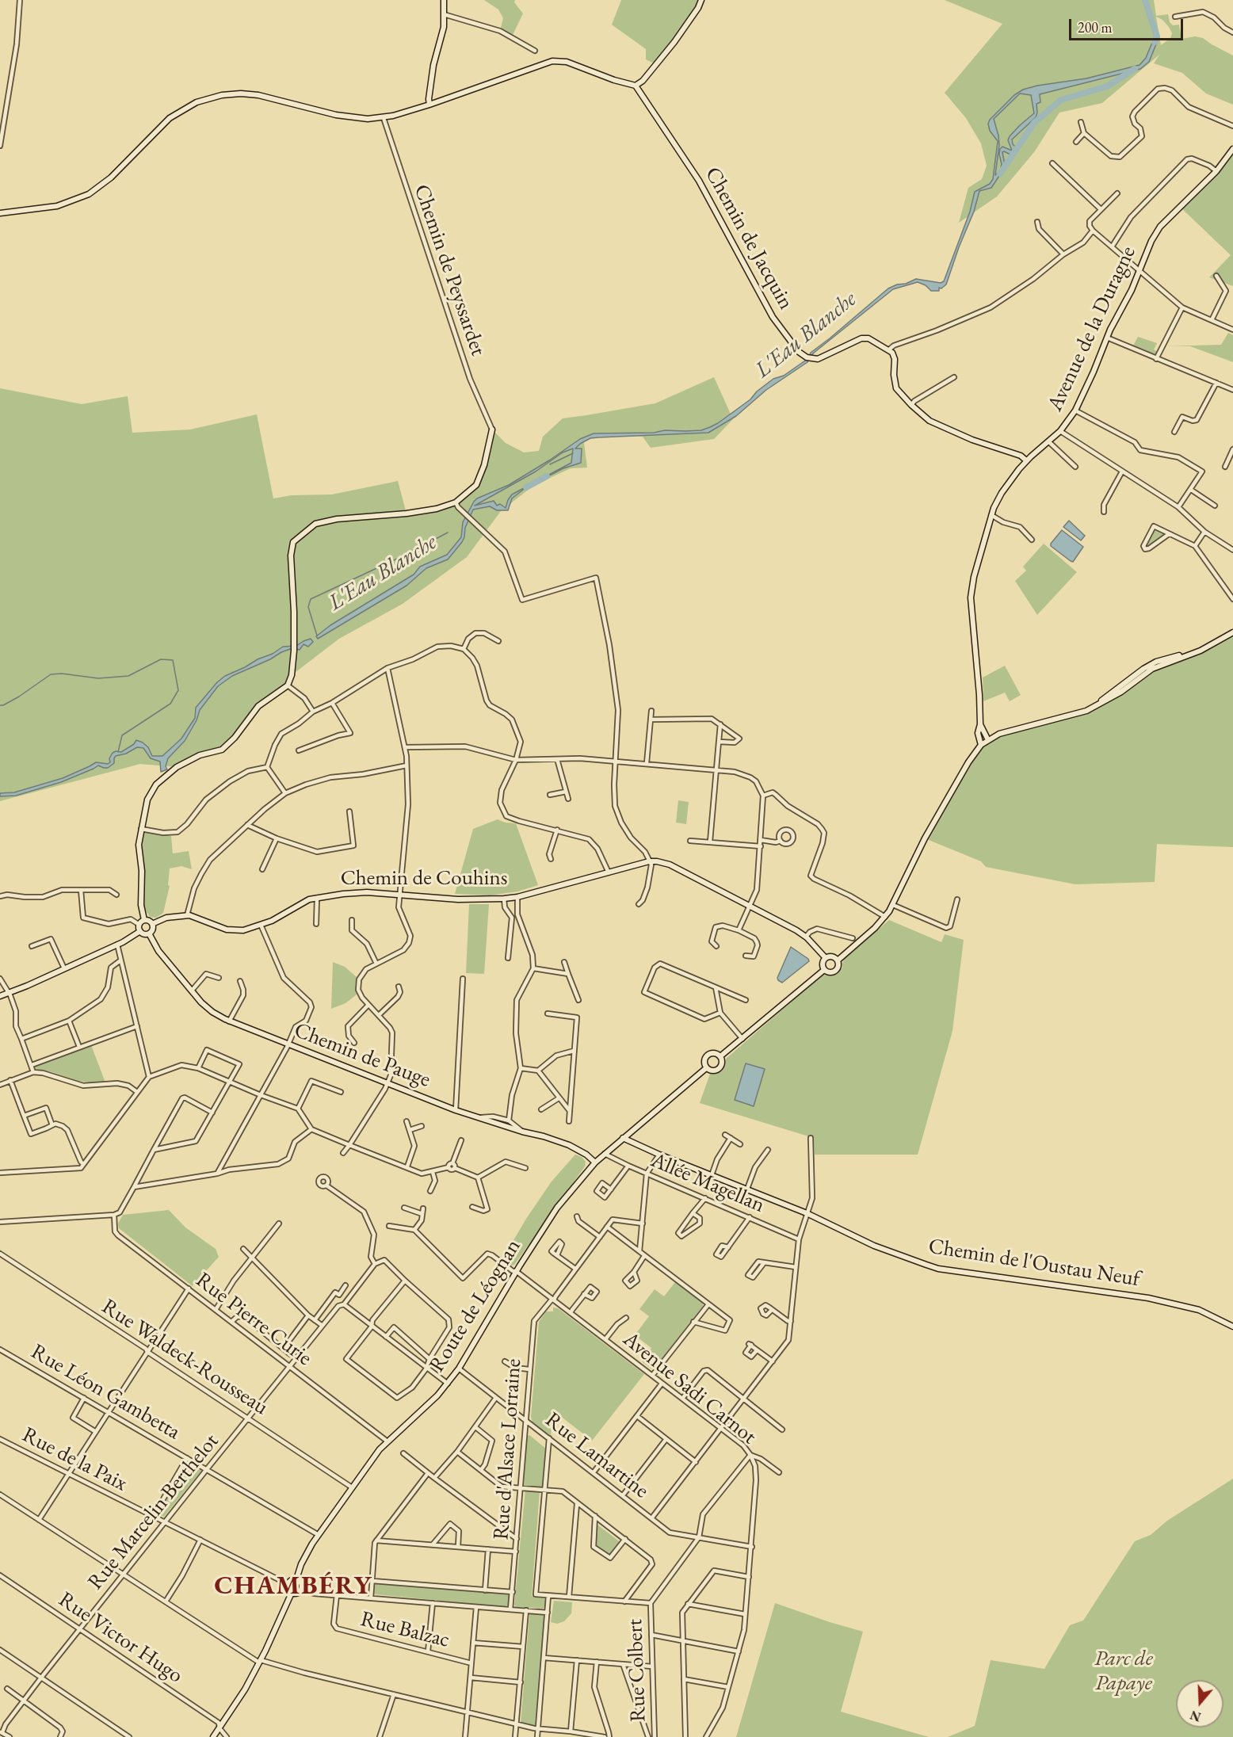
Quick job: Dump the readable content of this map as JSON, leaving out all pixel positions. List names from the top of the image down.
{
  "streets": {
    "street": [
      "Chemin de Jacquin",
      "Chemin de Peyssardet",
      "Avenue de la Duragne",
      "Chemin de Couhins",
      "Chemin de Pauge",
      "Allée Magellan",
      "Chemin de l'Oustau Neuf",
      "Route de Léognan",
      "Rue Pierre Curie",
      "Rue Waldeck-Rousseau",
      "Avenue Sadi Carnot",
      "Rue Léon Gambetta",
      "Rue d'Alsace Lorraine",
      "Rue Lamartine",
      "Rue de la Paix",
      "Rue Marcelin Berthelot",
      "Rue Balzac",
      "Rue Victor Hugo",
      "Rue Colbert"
    ]
  },
  "crossings": [
    ["Chemin de Couhins", "Chemin de Pauge"],
    ["Chemin de Pauge", "Route de Léognan"],
    ["Allée Magellan", "Route de Léognan"],
    ["Chemin de l'Oustau Neuf", "Route de Léognan"],
    ["Route de Léognan", "Rue Pierre Curie"],
    ["Route de Léognan", "Rue Waldeck-Rousseau"],
    ["Route de Léognan", "Avenue Sadi Carnot"],
    ["Route de Léognan", "Rue Léon Gambetta"],
    ["Route de Léognan", "Rue Lamartine"],
    ["Route de Léognan", "Rue de la Paix"],
    ["Rue Pierre Curie", "Rue Marcelin Berthelot"],
    ["Rue Waldeck-Rousseau", "Rue Marcelin Berthelot"],
    ["Avenue Sadi Carnot", "Rue d'Alsace Lorraine"],
    ["Avenue Sadi Carnot", "Rue Lamartine"],
    ["Rue Léon Gambetta", "Rue Marcelin Berthelot"],
    ["Rue d'Alsace Lorraine", "Rue Lamartine"],
    ["Rue de la Paix", "Rue Marcelin Berthelot"],
    ["Rue Marcelin Berthelot", "Rue Victor Hugo"]
  ],
  "districts": ["CHAMBÉRY"],
  "water": ["L'Eau Blanche"],
  "parks": ["Parc de Papaye"],
  "scale_bar": "200 m",
  "north": "bottom"
}
